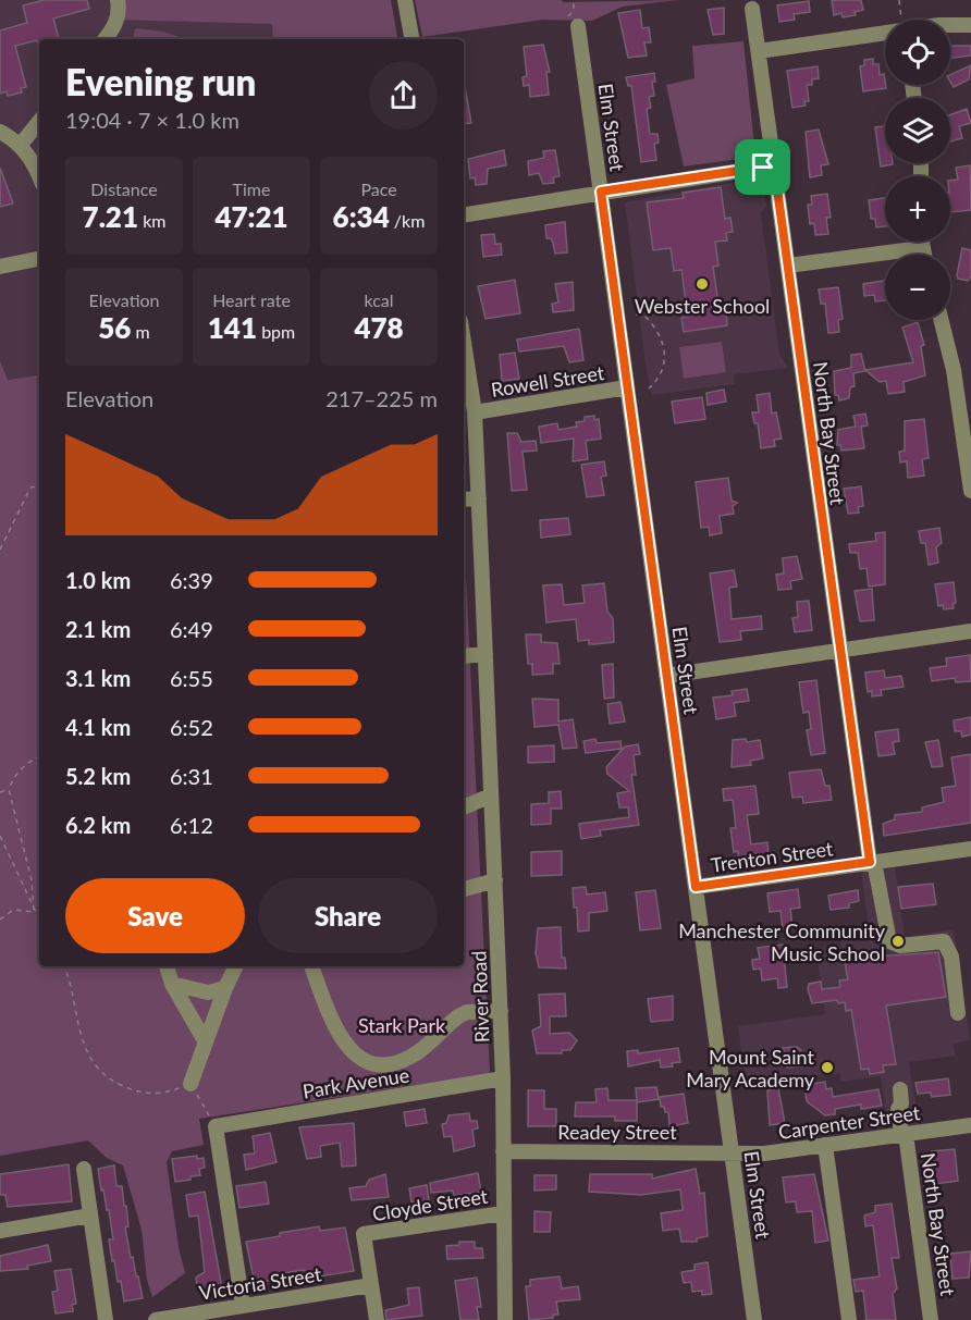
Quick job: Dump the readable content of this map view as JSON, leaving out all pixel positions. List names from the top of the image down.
{
  "streets": {
    "street": [
      "Elm Street",
      "Rowell Street",
      "North Bay Street",
      "Trenton Street",
      "River Road",
      "Park Avenue",
      "Carpenter Street",
      "Readey Street",
      "Cloyde Street",
      "Victoria Street"
    ]
  },
  "crossings": [
    ["Elm Street", "Rowell Street"],
    ["Elm Street", "Trenton Street"],
    ["Elm Street", "Carpenter Street"],
    ["Elm Street", "Readey Street"],
    ["Rowell Street", "River Road"],
    ["North Bay Street", "Trenton Street"],
    ["North Bay Street", "Carpenter Street"],
    ["River Road", "Park Avenue"],
    ["River Road", "Readey Street"],
    ["River Road", "Cloyde Street"],
    ["Carpenter Street", "Readey Street"],
    ["Cloyde Street", "Victoria Street"]
  ],
  "parks": ["Stark Park"],
  "places": ["Webster School", "Manchester Community Music School", "Mount Saint Mary Academy"],
  "page": {
    "map_buttons": ["+", "−"],
    "heading": ["Evening run", "19:04 · 7 × 1.0 km"],
    "stats": [
      ["Distance", "7.21 km"],
      ["Time", "47:21"],
      ["Pace", "6:34 /km"],
      ["Elevation", "56 m"],
      ["Heart rate", "141 bpm"],
      ["kcal", "478"]
    ],
    "chart": ["Elevation", "217–225 m"],
    "list": [
      {
        "name": "1.0 km",
        "note": "6:39"
      },
      {
        "name": "2.1 km",
        "note": "6:49"
      },
      {
        "name": "3.1 km",
        "note": "6:55"
      },
      {
        "name": "4.1 km",
        "note": "6:52"
      },
      {
        "name": "5.2 km",
        "note": "6:31"
      },
      {
        "name": "6.2 km",
        "note": "6:12"
      }
    ],
    "buttons": ["Save", "Share"]
  }
}
